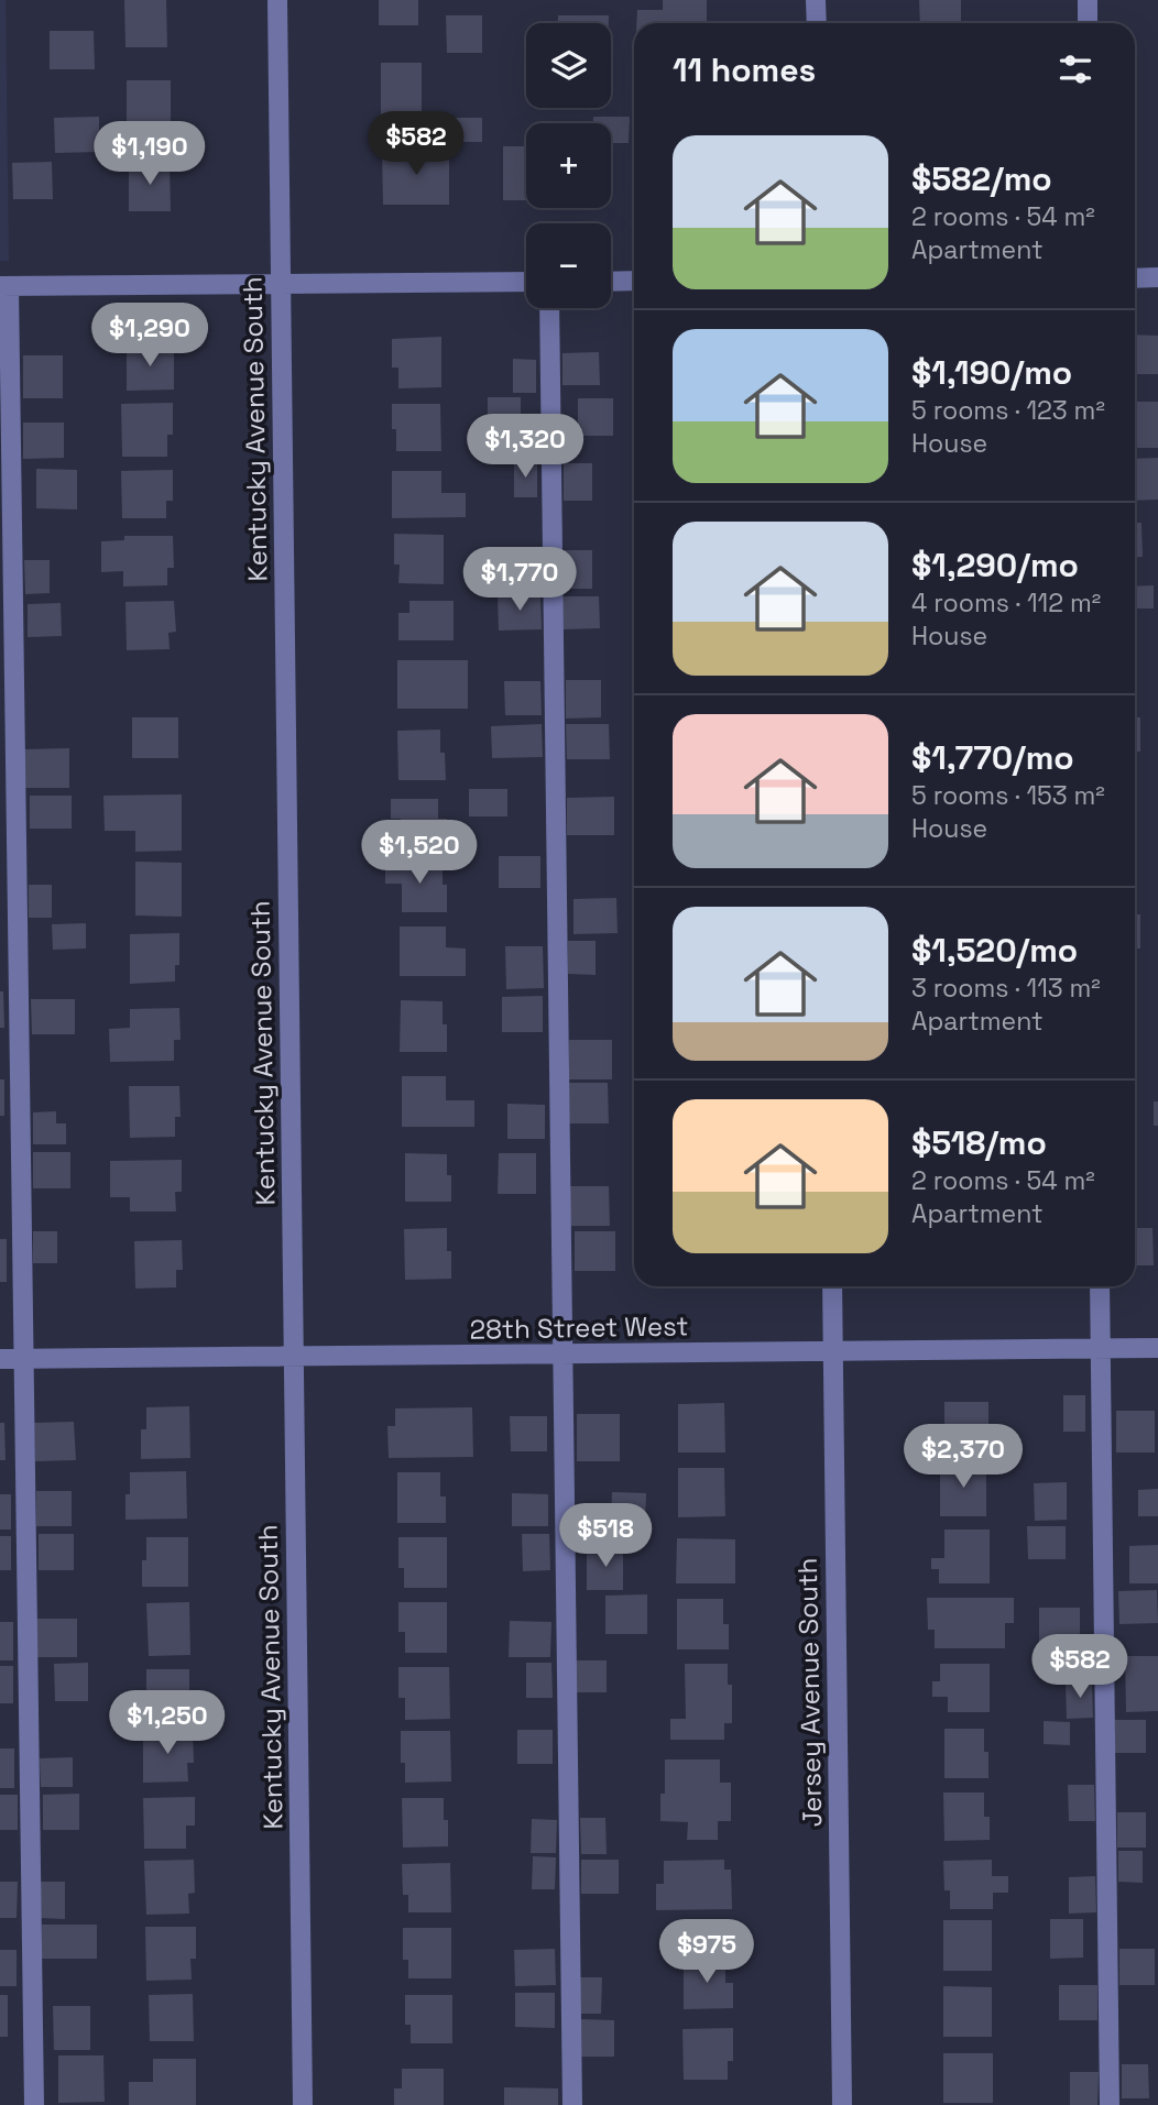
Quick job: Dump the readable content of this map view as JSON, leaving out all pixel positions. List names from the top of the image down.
{
  "streets": {
    "street": ["Kentucky Avenue South", "28th Street West", "Jersey Avenue South"]
  },
  "crossings": [
    ["Kentucky Avenue South", "28th Street West"],
    ["28th Street West", "Jersey Avenue South"]
  ],
  "page": {
    "map_buttons": ["+", "−"],
    "heading": "11 homes",
    "price": [
      "$582",
      "$1,190",
      "$1,290",
      "$1,320",
      "$1,770",
      "$1,520",
      "$2,370",
      "$518",
      "$582",
      "$1,250",
      "$975"
    ],
    "list": [
      {
        "name": "$582/mo",
        "note": "2 rooms · 54 m² · Apartment"
      },
      {
        "name": "$1,190/mo",
        "note": "5 rooms · 123 m² · House"
      },
      {
        "name": "$1,290/mo",
        "note": "4 rooms · 112 m² · House"
      },
      {
        "name": "$1,770/mo",
        "note": "5 rooms · 153 m² · House"
      },
      {
        "name": "$1,520/mo",
        "note": "3 rooms · 113 m² · Apartment"
      },
      {
        "name": "$518/mo",
        "note": "2 rooms · 54 m² · Apartment"
      }
    ]
  }
}
